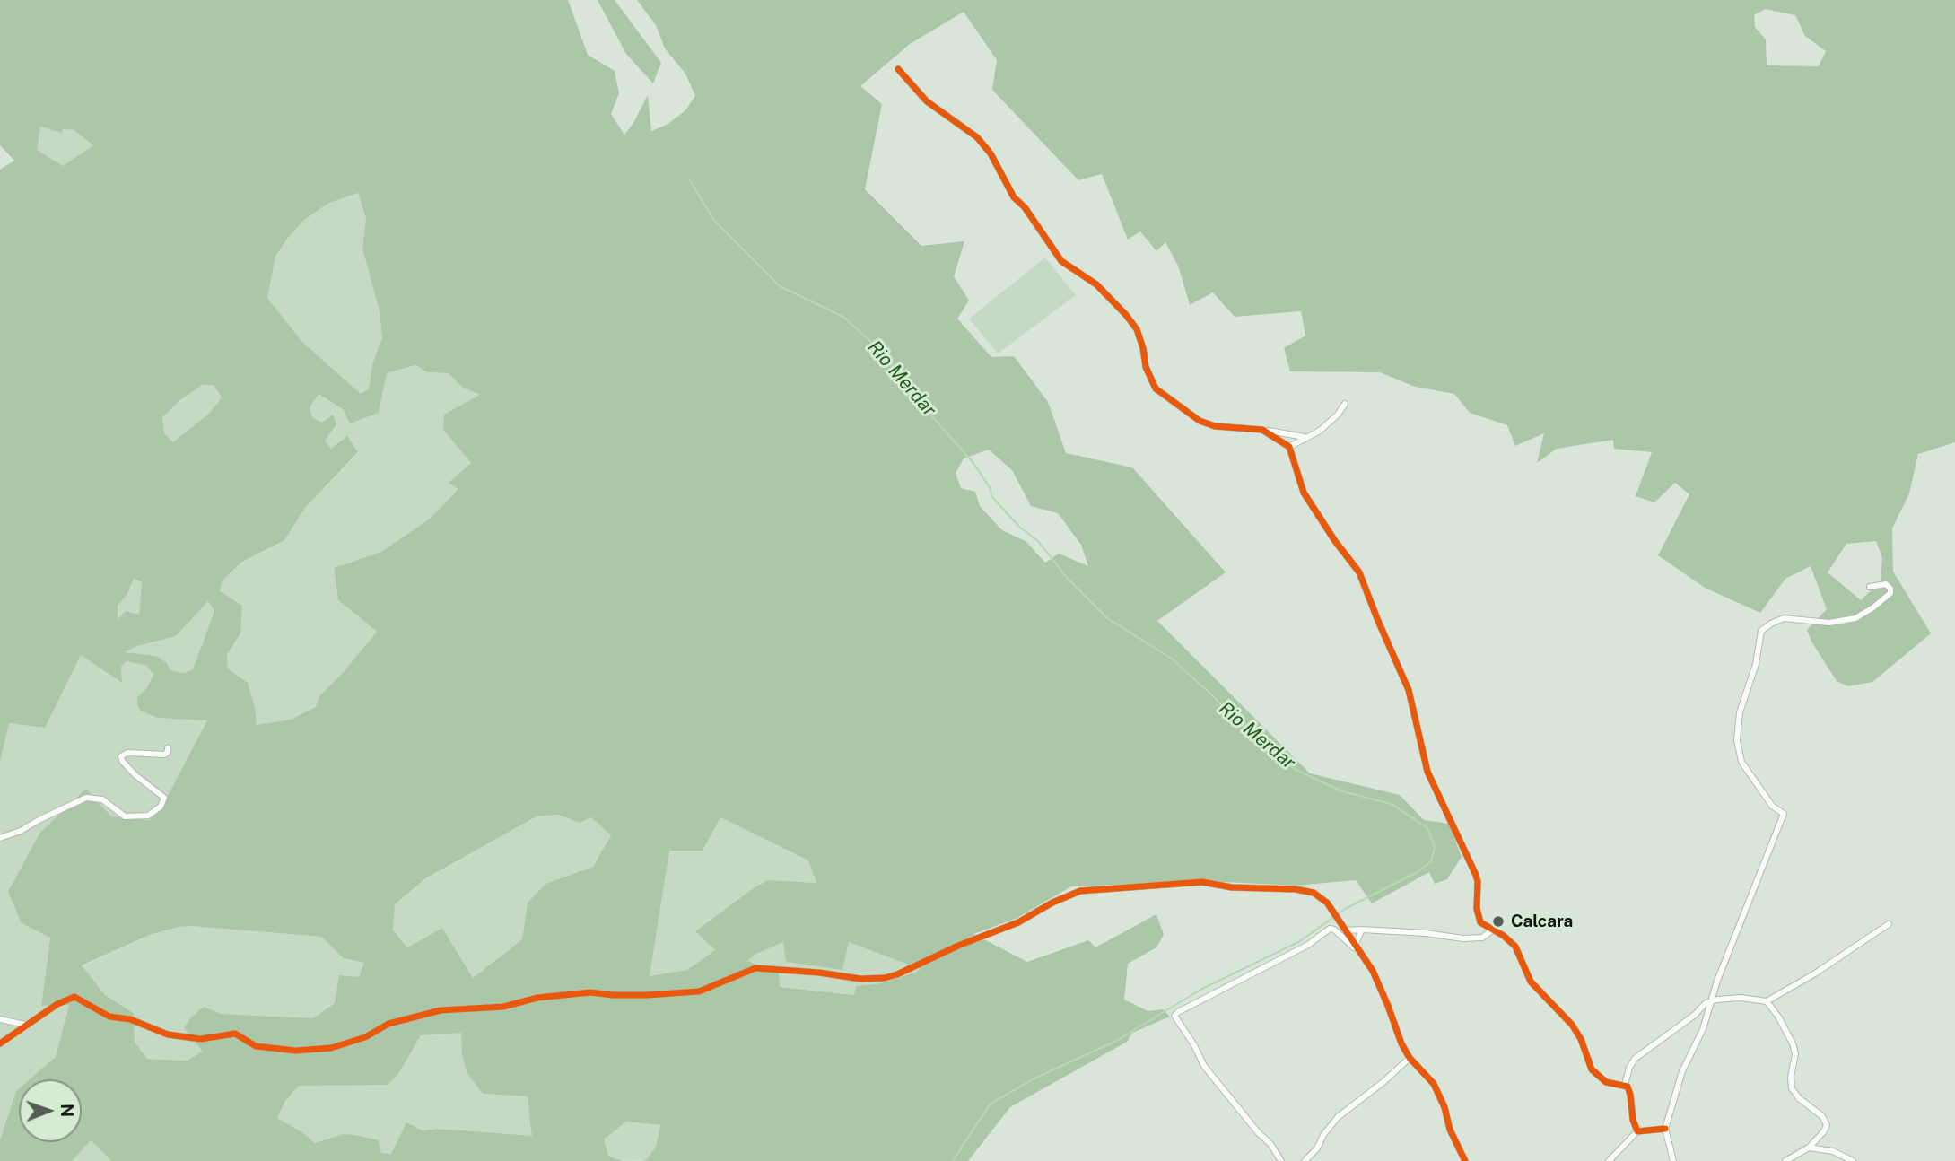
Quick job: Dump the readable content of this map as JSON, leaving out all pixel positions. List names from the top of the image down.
{
  "water": ["Rio Merdar"],
  "places": ["Calcara"],
  "north": "right"
}
